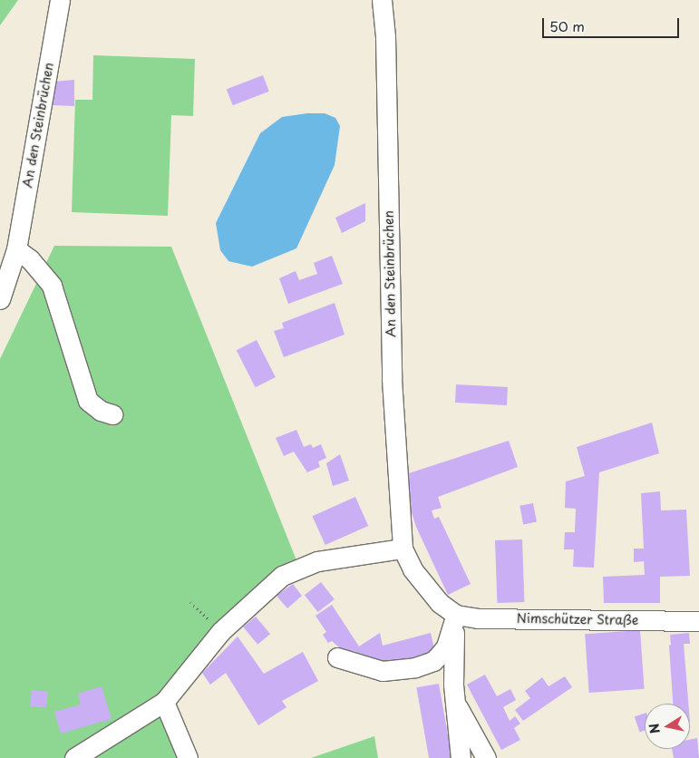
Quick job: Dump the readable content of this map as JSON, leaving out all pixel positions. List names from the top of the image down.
{
  "streets": {
    "street": ["An den Steinbrüchen", "Nimschützer Straße"]
  },
  "scale_bar": "50 m",
  "north": "left"
}
